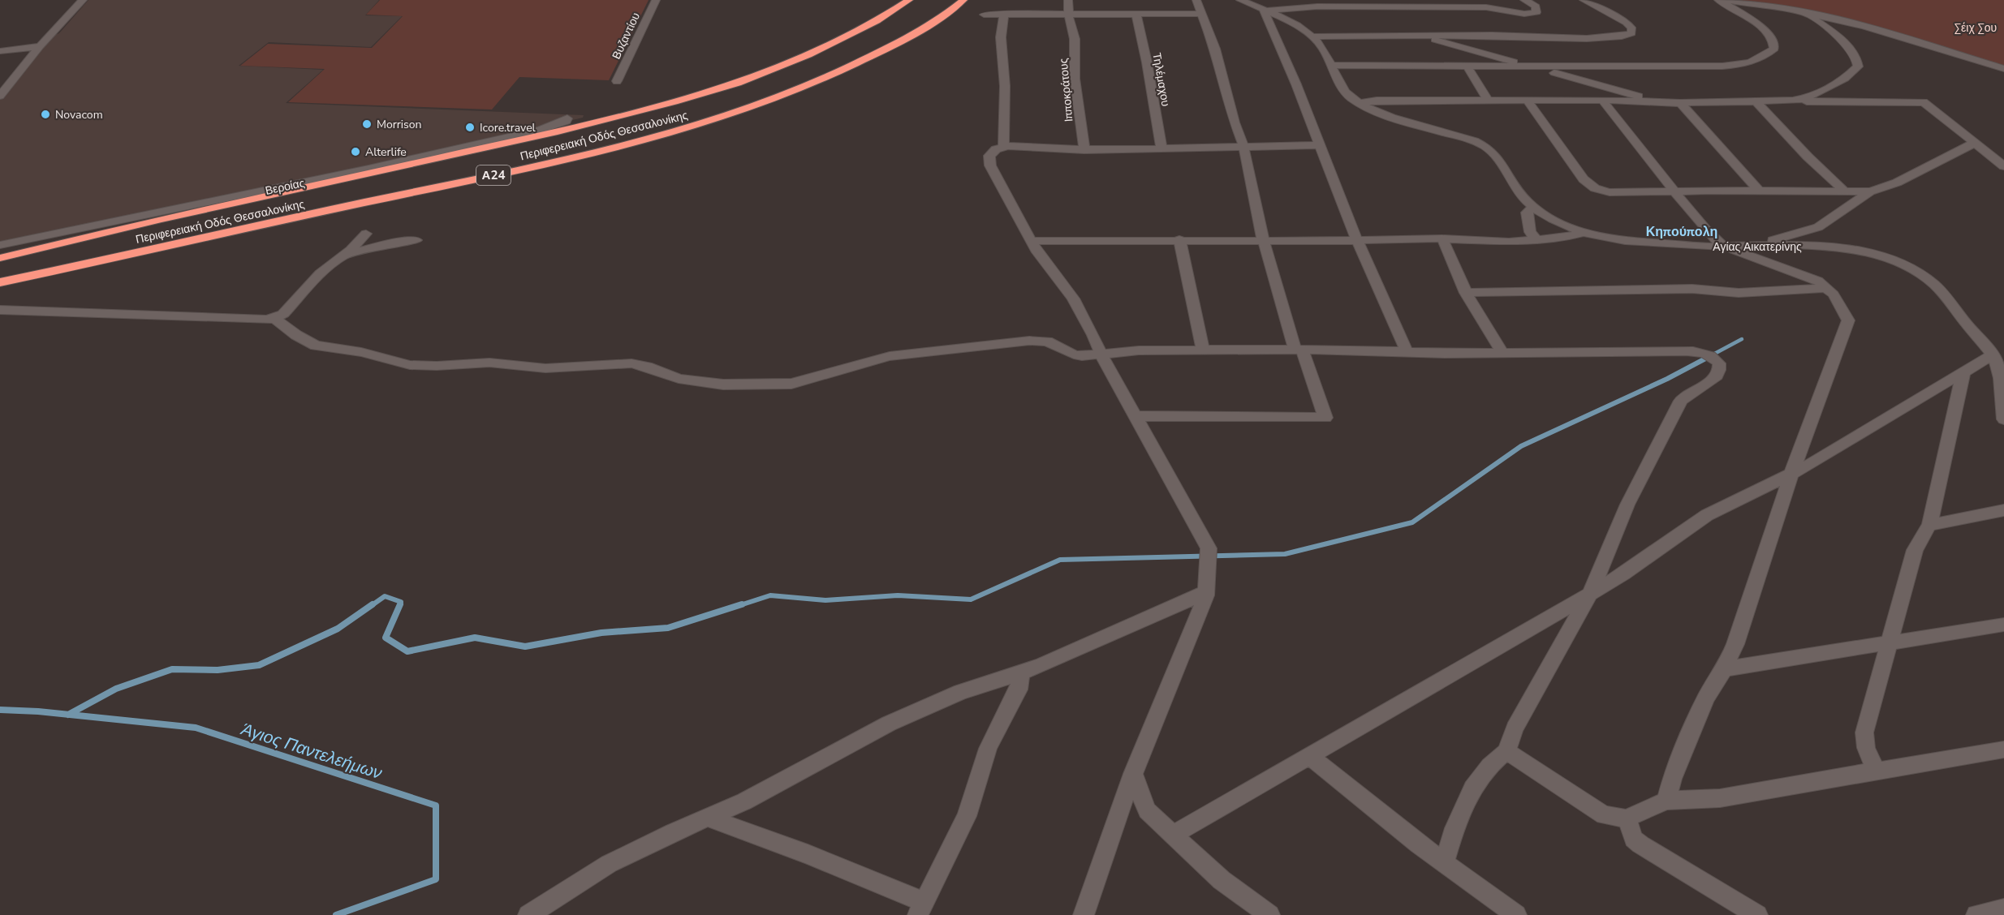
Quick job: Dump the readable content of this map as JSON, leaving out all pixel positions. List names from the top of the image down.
{
  "streets": {
    "highway": ["Περιφερειακή Οδός Θεσσαλονίκης", "Α24"],
    "street": [
      "Βυζαντίου",
      "Τηλέμαχου",
      "Ιπποκράτους",
      "Βεροίας",
      "Αγίας Αικατερίνης"
    ]
  },
  "districts": ["Κηπούπολη"],
  "water": ["Άγιος Παντελεήμων"],
  "parks": ["Σέιχ Σου"],
  "places": [
    "Novacom",
    "Morrison",
    "Icore.travel",
    "Alterlife"
  ]
}
